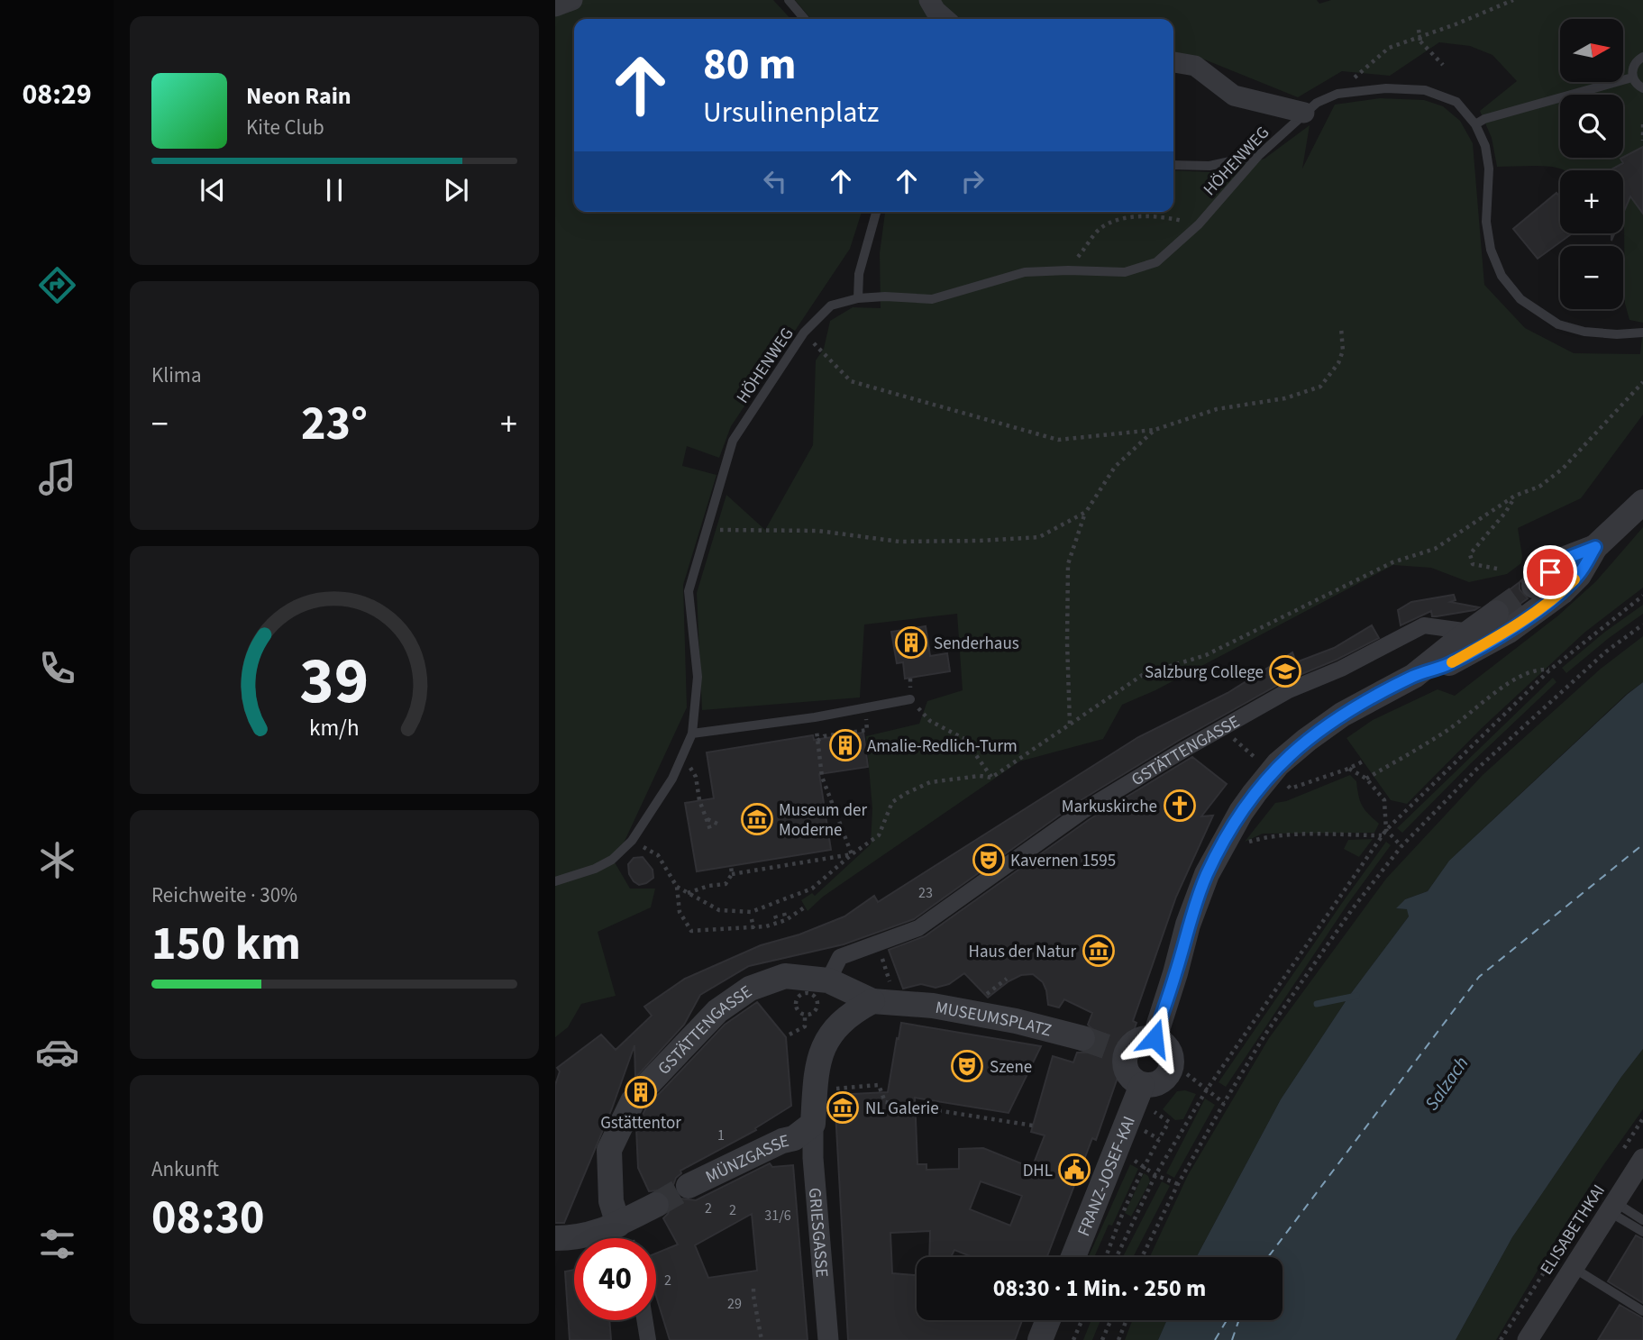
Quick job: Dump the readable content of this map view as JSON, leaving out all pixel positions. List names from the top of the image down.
{
  "streets": {
    "street": [
      "GSTÄTTENGASSE",
      "MUSEUMSPLATZ",
      "MÜNZGASSE",
      "FRANZ-JOSEF-KAI",
      "ELISABETHKAI",
      "GRIESGASSE"
    ],
    "lane": ["HÖHENWEG"]
  },
  "crossings": [
    ["MÜNZGASSE", "GRIESGASSE"]
  ],
  "water": ["Salzach"],
  "places": {
    "building": ["Senderhaus", "Amalie-Redlich-Turm", "Gstättentor"],
    "school or university": ["Salzburg College"],
    "church": ["Markuskirche"],
    "museum": ["Museum der Moderne", "Haus der Natur", "NL Galerie"],
    "theatre": ["Kavernen 1595", "Szene"],
    "public building": ["DHL"]
  },
  "house_numbers": [
    "23",
    "1",
    "2",
    "2",
    "31/6",
    "2",
    "29"
  ],
  "north": "right",
  "page": {
    "tabs": "08:29",
    "map_buttons": ["+", "−"],
    "turn": ["80 m", "Ursulinenplatz"],
    "song": ["Neon Rain", "Kite Club"],
    "tile": [
      "Klima",
      ["Reichweite · 30%", "150 km"],
      ["Ankunft", "08:30"]
    ],
    "heat": ["−", "23°", "+"],
    "limit": "40",
    "trip": "08:30 · 1 Min. · 250 m",
    "gauge": ["39", "km/h"]
  }
}
